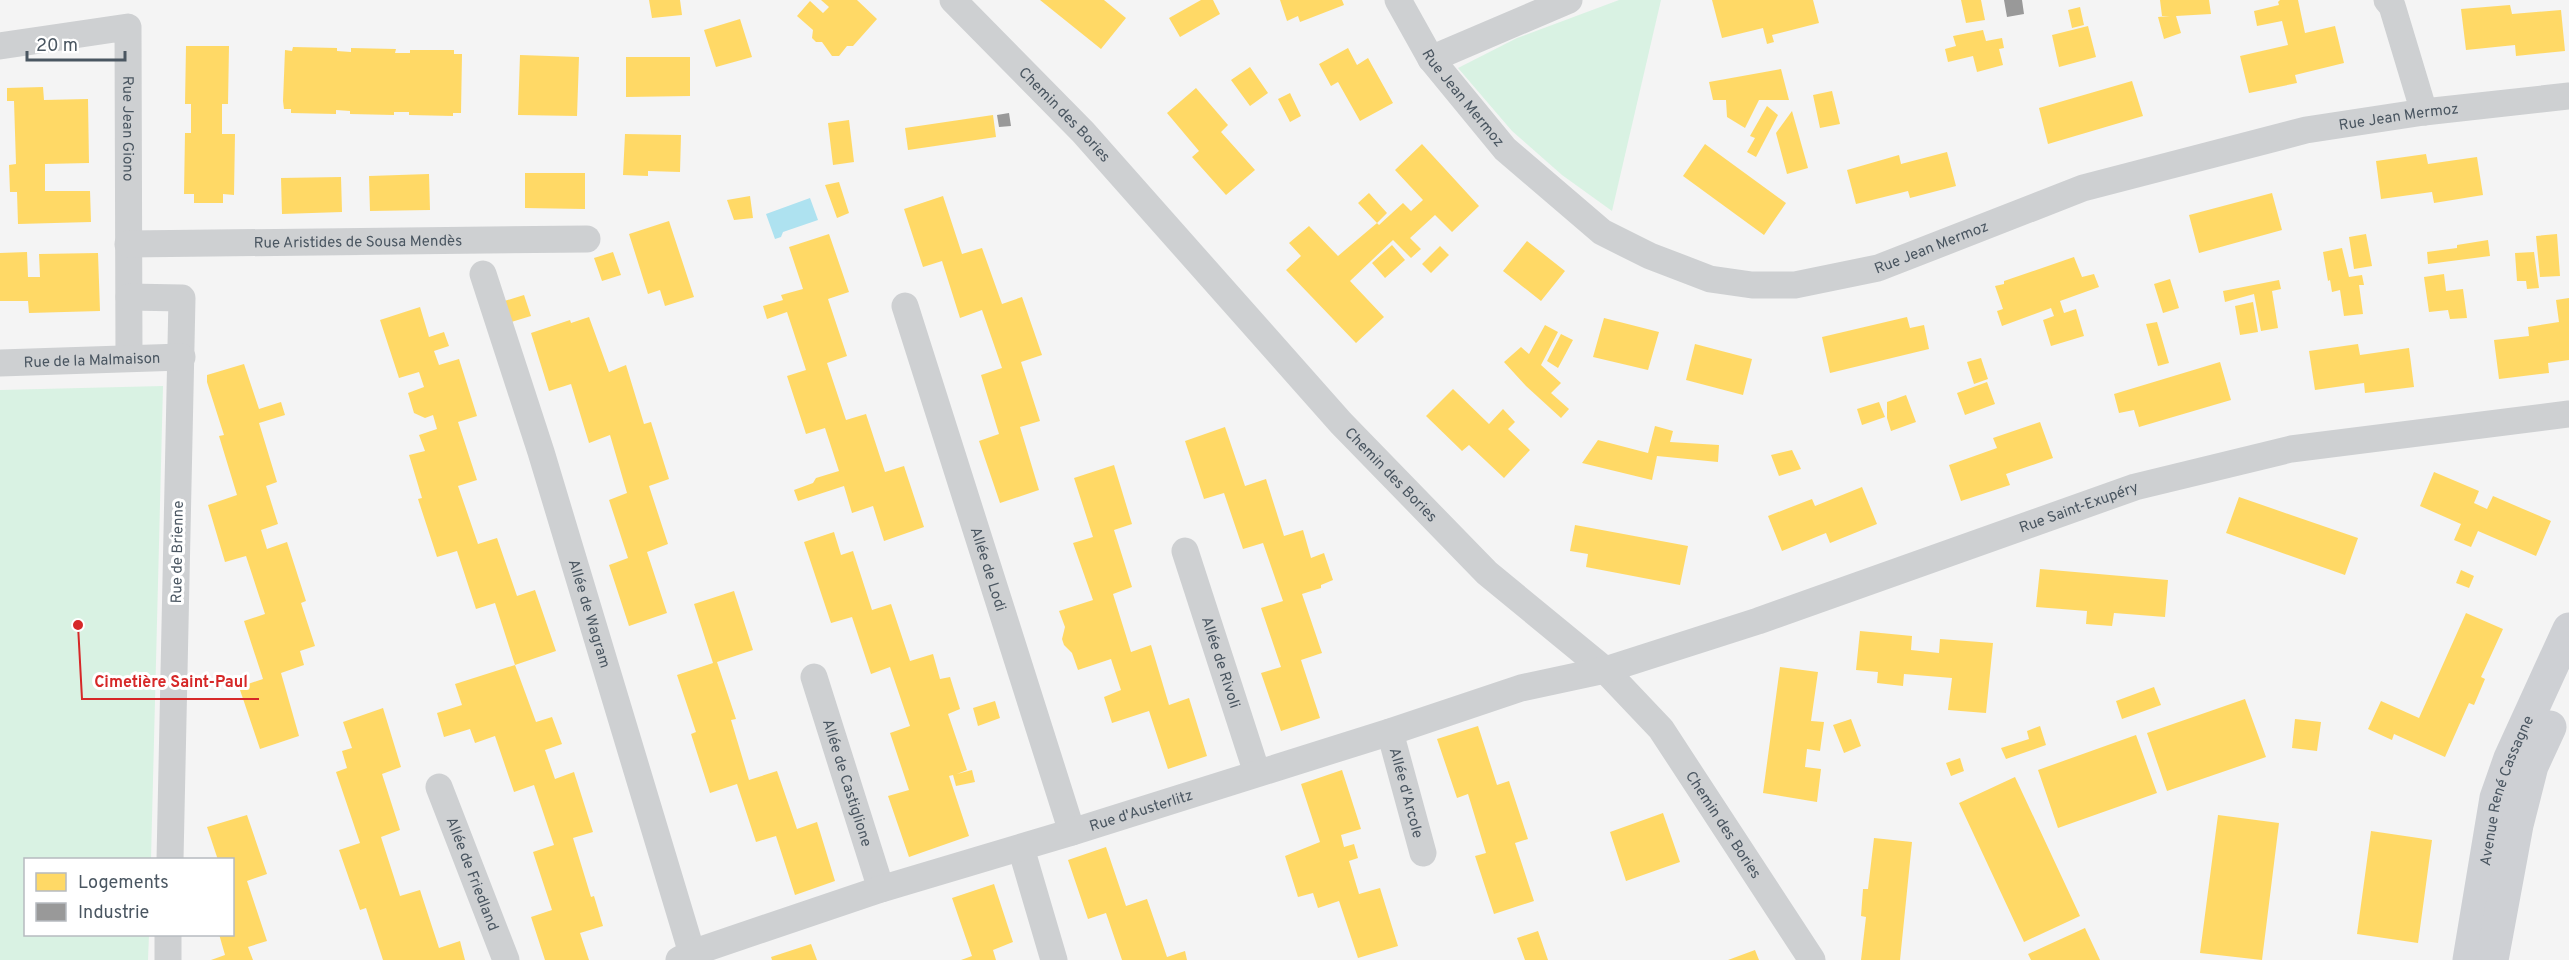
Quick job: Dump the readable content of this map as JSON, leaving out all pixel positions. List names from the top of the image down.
{
  "streets": {
    "main road": ["Avenue René Cassagne"],
    "street": [
      "Rue Jean Mermoz",
      "Chemin des Bories",
      "Rue Jean Giono",
      "Rue Aristides de Sousa Mendès",
      "Rue de la Malmaison",
      "Rue Saint-Exupéry",
      "Rue de Brienne",
      "Allée de Lodi",
      "Allée de Wagram",
      "Allée de Rivoli",
      "Allée de Castiglione",
      "Allée d'Arcole",
      "Rue d'Austerlitz",
      "Allée de Friedland"
    ]
  },
  "crossings": [
    ["Chemin des Bories", "Rue Saint-Exupéry"],
    ["Chemin des Bories", "Rue d'Austerlitz"],
    ["Rue Jean Giono", "Rue Aristides de Sousa Mendès"],
    ["Rue Jean Giono", "Rue de la Malmaison"],
    ["Rue Jean Giono", "Rue de Brienne"],
    ["Rue de la Malmaison", "Rue de Brienne"],
    ["Rue Saint-Exupéry", "Rue d'Austerlitz"],
    ["Allée de Lodi", "Rue d'Austerlitz"],
    ["Allée de Wagram", "Rue d'Austerlitz"],
    ["Allée de Rivoli", "Rue d'Austerlitz"],
    ["Allée de Castiglione", "Rue d'Austerlitz"],
    ["Allée d'Arcole", "Rue d'Austerlitz"]
  ],
  "places": ["Cimetière Saint-Paul"],
  "legend": ["Logements", "Industrie"],
  "scale_bar": "20 m"
}
